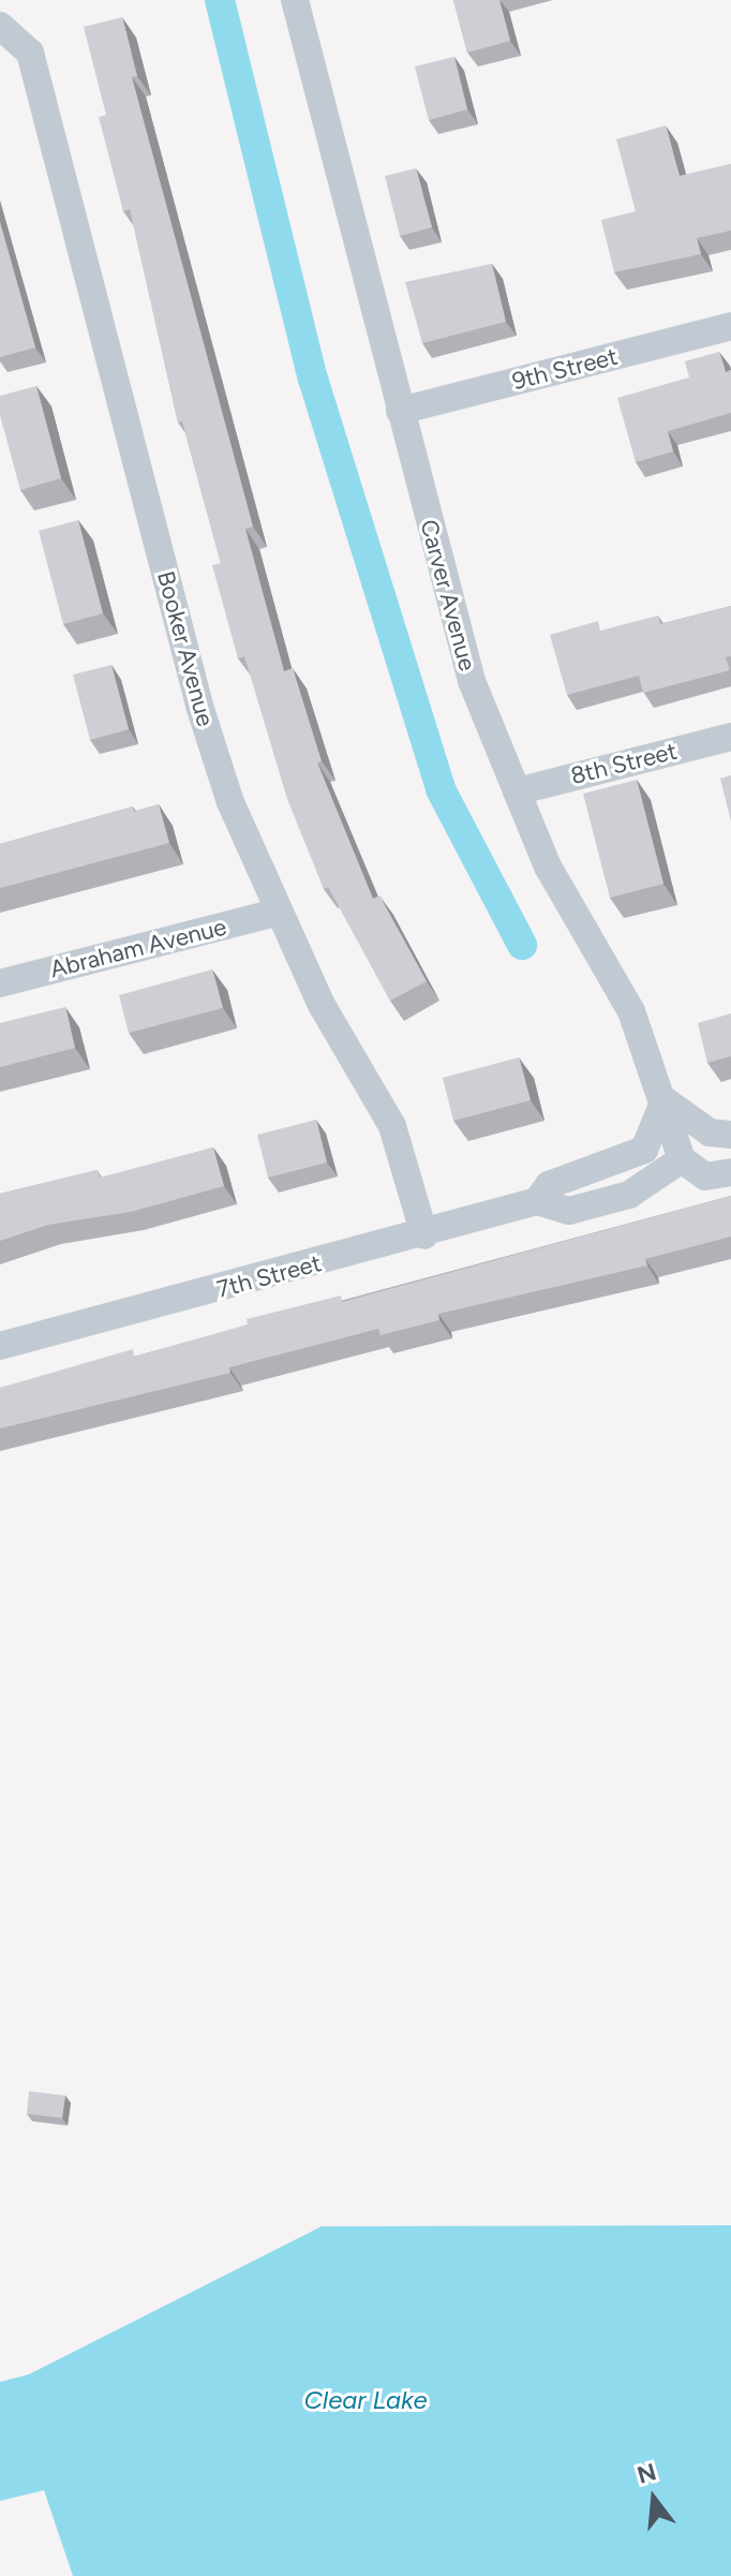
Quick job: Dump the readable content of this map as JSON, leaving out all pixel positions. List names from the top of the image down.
{
  "streets": {
    "street": [
      "9th Street",
      "Carver Avenue",
      "Booker Avenue",
      "8th Street",
      "Abraham Avenue",
      "7th Street"
    ]
  },
  "crossings": [
    ["9th Street", "Carver Avenue"],
    ["Carver Avenue", "8th Street"],
    ["Carver Avenue", "7th Street"],
    ["Booker Avenue", "Abraham Avenue"],
    ["Booker Avenue", "7th Street"]
  ],
  "water": ["Clear Lake"],
  "north": "top"
}
